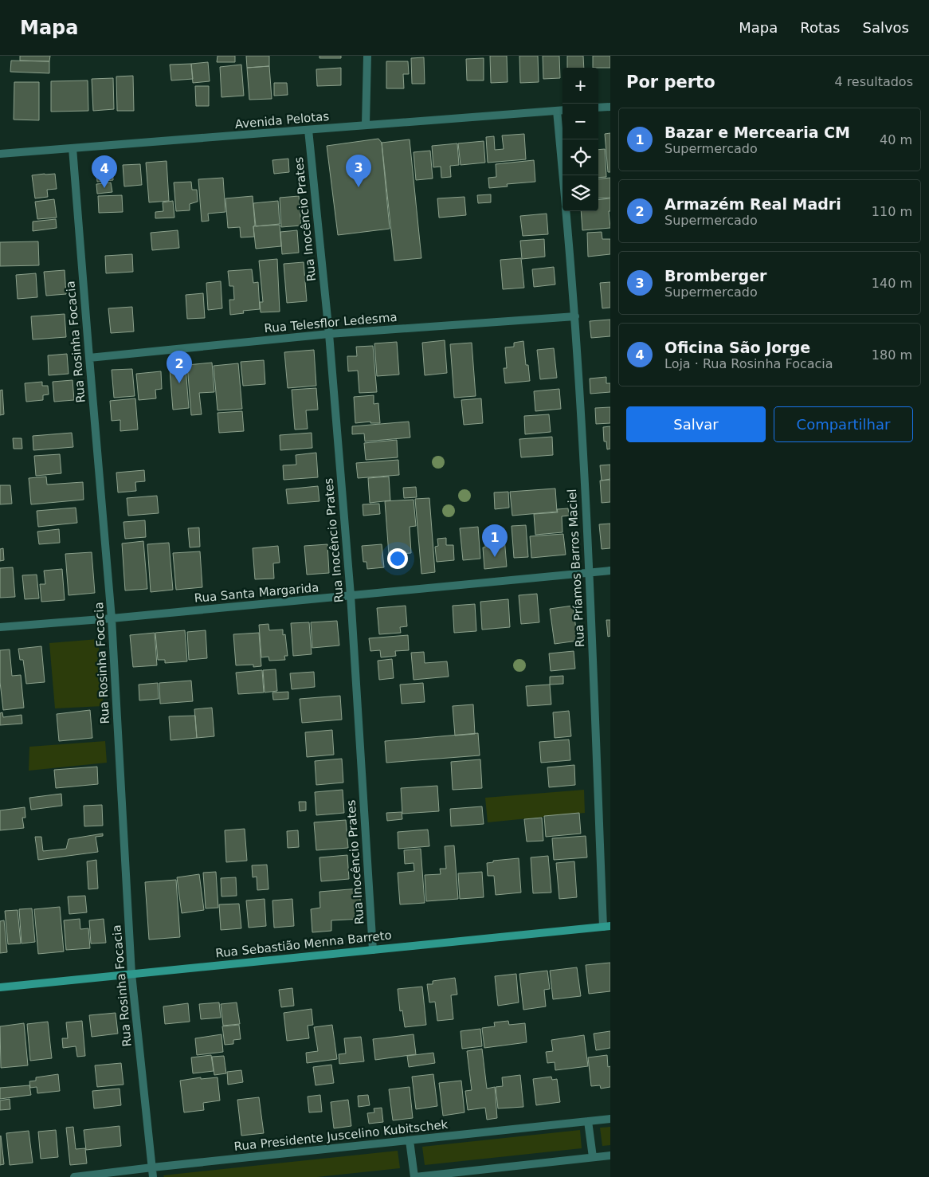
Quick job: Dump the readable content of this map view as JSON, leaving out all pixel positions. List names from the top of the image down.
{
  "streets": {
    "main road": ["Rua Sebastião Menna Barreto"],
    "street": [
      "Avenida Pelotas",
      "Rua Inocêncio Prates",
      "Rua Telesflor Ledesma",
      "Rua Rosinha Focacia",
      "Rua Príamos Barros Maciel",
      "Rua Santa Margarida",
      "Rua Presidente Juscelino Kubitschek"
    ]
  },
  "crossings": [
    ["Avenida Pelotas", "Rua Inocêncio Prates"],
    ["Avenida Pelotas", "Rua Rosinha Focacia"],
    ["Avenida Pelotas", "Rua Príamos Barros Maciel"],
    ["Rua Inocêncio Prates", "Rua Telesflor Ledesma"],
    ["Rua Inocêncio Prates", "Rua Santa Margarida"],
    ["Rua Inocêncio Prates", "Rua Sebastião Menna Barreto"],
    ["Rua Telesflor Ledesma", "Rua Rosinha Focacia"],
    ["Rua Telesflor Ledesma", "Rua Príamos Barros Maciel"],
    ["Rua Rosinha Focacia", "Rua Santa Margarida"],
    ["Rua Rosinha Focacia", "Rua Sebastião Menna Barreto"],
    ["Rua Rosinha Focacia", "Rua Presidente Juscelino Kubitschek"],
    ["Rua Príamos Barros Maciel", "Rua Santa Margarida"],
    ["Rua Príamos Barros Maciel", "Rua Sebastião Menna Barreto"]
  ],
  "page": {
    "header": "Mapa",
    "nav": ["Mapa", "Rotas", "Salvos"],
    "heading": ["Por perto", "4 resultados"],
    "map_buttons": ["+", "−"],
    "list": [
      {
        "mark": "1",
        "name": "Bazar e Mercearia CM",
        "note": "Supermercado",
        "value": "40 m"
      },
      {
        "mark": "2",
        "name": "Armazém Real Madri",
        "note": "Supermercado",
        "value": "110 m"
      },
      {
        "mark": "3",
        "name": "Bromberger",
        "note": "Supermercado",
        "value": "140 m"
      },
      {
        "mark": "4",
        "name": "Oficina São Jorge",
        "note": "Loja · Rua Rosinha Focacia",
        "value": "180 m"
      }
    ],
    "pins": [
      "3",
      "4",
      "2",
      "1"
    ],
    "buttons": ["Salvar", "Compartilhar"]
  }
}
